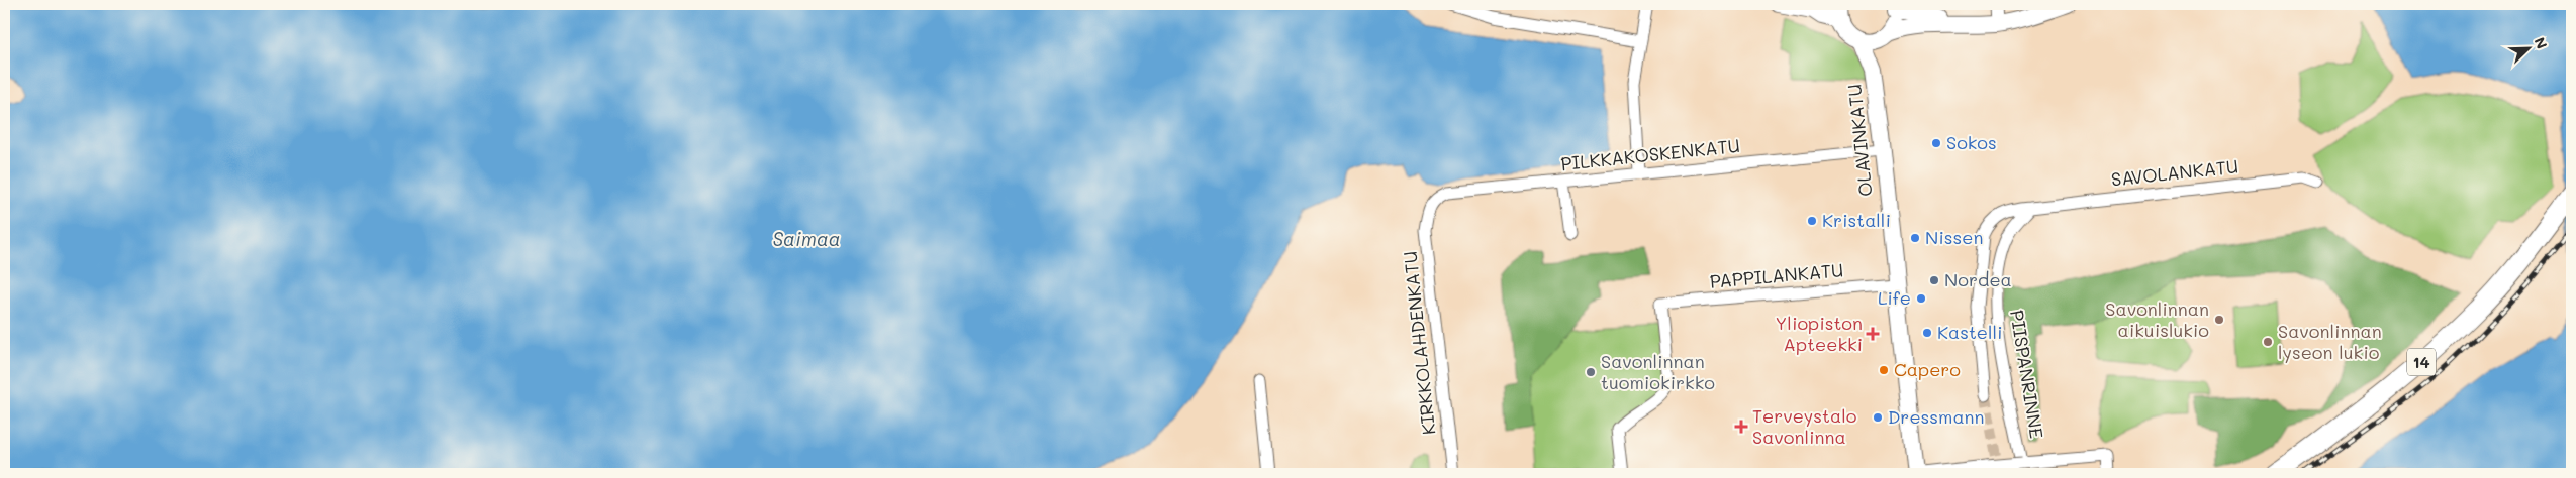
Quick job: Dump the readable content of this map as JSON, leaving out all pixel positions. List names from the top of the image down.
{
  "streets": {
    "highway": ["14"],
    "main road": ["OLAVINKATU"],
    "street": [
      "PILKKAKOSKENKATU",
      "SAVOLANKATU",
      "PAPPILANKATU",
      "KIRKKOLAHDENKATU",
      "PIISPANRINNE"
    ]
  },
  "crossings": [
    ["OLAVINKATU", "PILKKAKOSKENKATU"],
    ["OLAVINKATU", "PAPPILANKATU"],
    ["PILKKAKOSKENKATU", "KIRKKOLAHDENKATU"],
    ["SAVOLANKATU", "PIISPANRINNE"]
  ],
  "water": ["Saimaa"],
  "places": {
    "other": [
      "Sokos",
      "Kristalli",
      "Nissen",
      "Nordea",
      "Life",
      "Savonlinnan aikuislukio",
      "Kastelli",
      "Savonlinnan lyseon lukio",
      "Capero",
      "Savonlinnan tuomiokirkko",
      "Dressmann"
    ],
    "health": ["Yliopiston Apteekki", "Terveystalo Savonlinna"]
  },
  "north": "top right"
}
